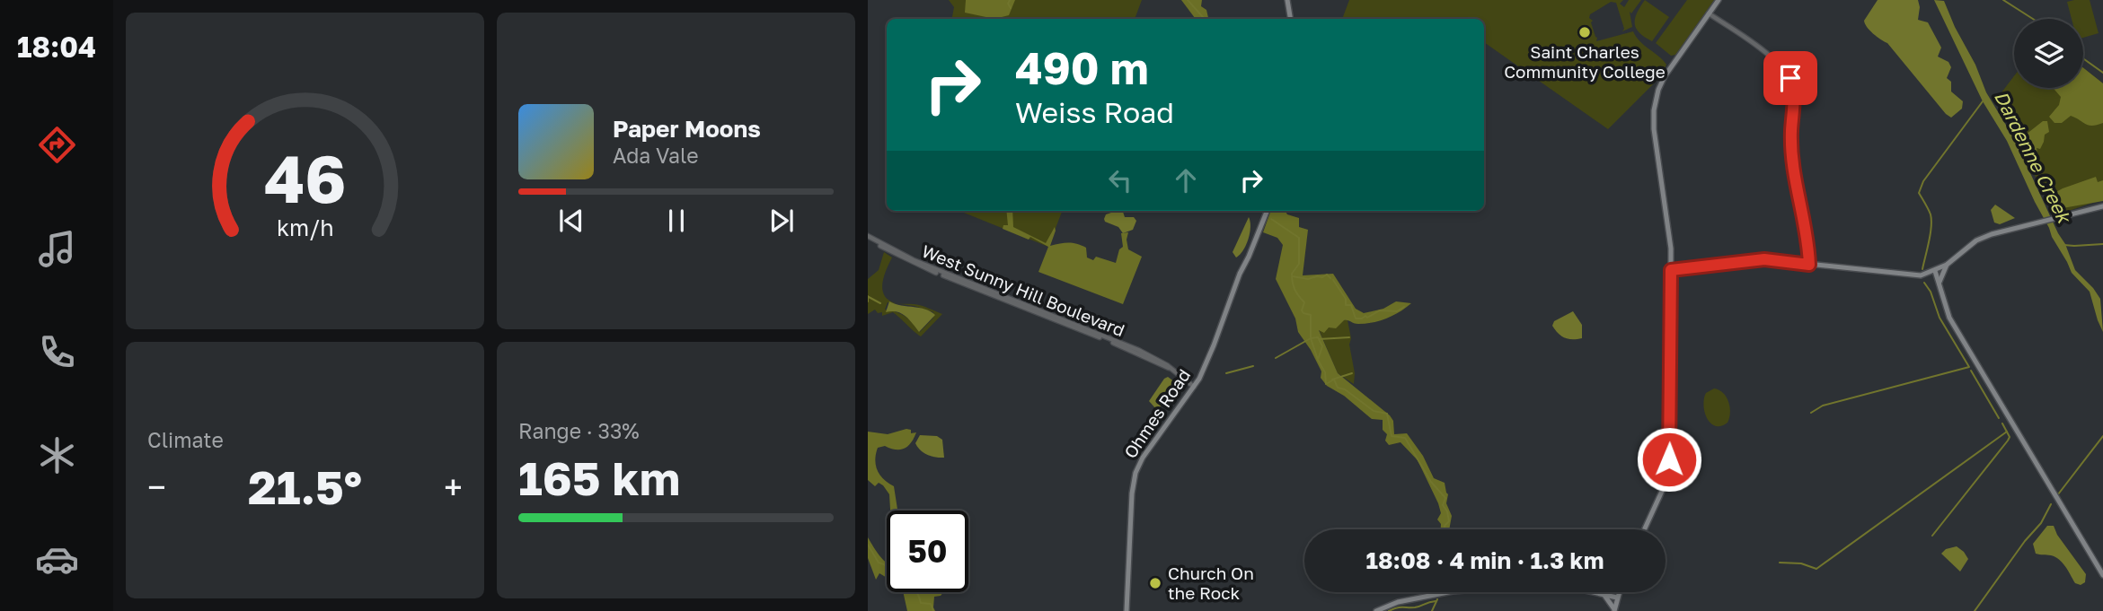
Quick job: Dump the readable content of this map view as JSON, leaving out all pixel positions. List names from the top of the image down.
{
  "streets": {
    "main road": ["Ohmes Road"],
    "street": ["West Sunny Hill Boulevard"]
  },
  "crossings": [
    ["West Sunny Hill Boulevard", "Ohmes Road"]
  ],
  "water": ["Dardenne Creek"],
  "places": ["Saint Charles Community College", "Church On the Rock"],
  "page": {
    "tabs": "18:04",
    "turn": ["490 m", "Weiss Road"],
    "song": ["Paper Moons", "Ada Vale"],
    "tile": [
      "Climate",
      ["Range · 33%", "165 km"]
    ],
    "heat": ["−", "21.5°", "+"],
    "limit": "50",
    "trip": "18:08 · 4 min · 1.3 km",
    "gauge": ["46", "km/h"]
  }
}
